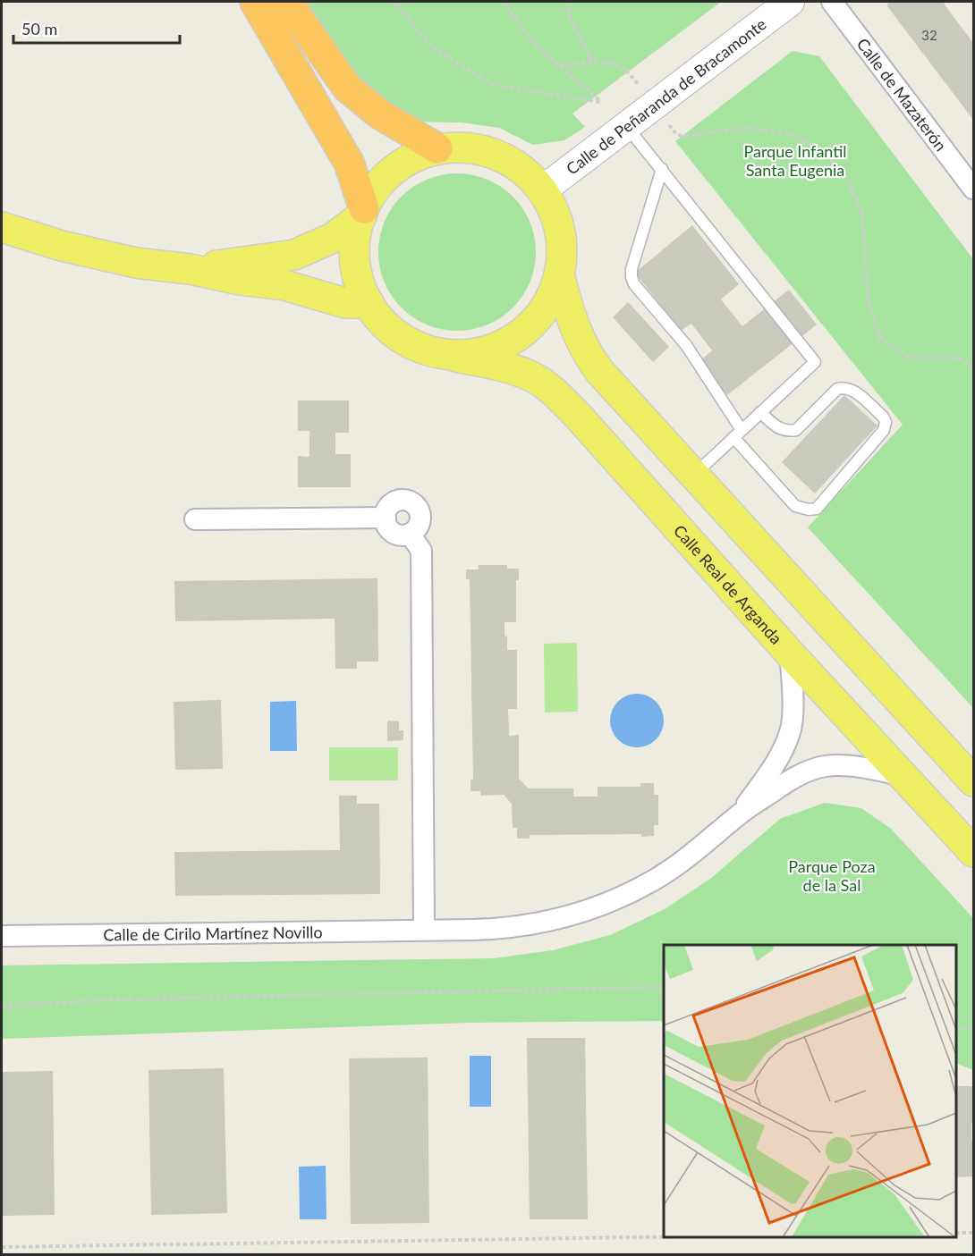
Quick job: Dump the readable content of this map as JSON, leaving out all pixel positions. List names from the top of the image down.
{
  "streets": {
    "main road": ["Calle de Peñaranda de Bracamonte", "Calle Real de Arganda"],
    "street": ["Calle de Mazaterón", "Calle de Cirilo Martínez Novillo"]
  },
  "crossings": [
    ["Calle Real de Arganda", "Calle de Cirilo Martínez Novillo"]
  ],
  "parks": ["Parque Infantil Santa Eugenia", "Parque Poza de la Sal"],
  "house_numbers": ["32"],
  "scale_bar": "50 m"
}
